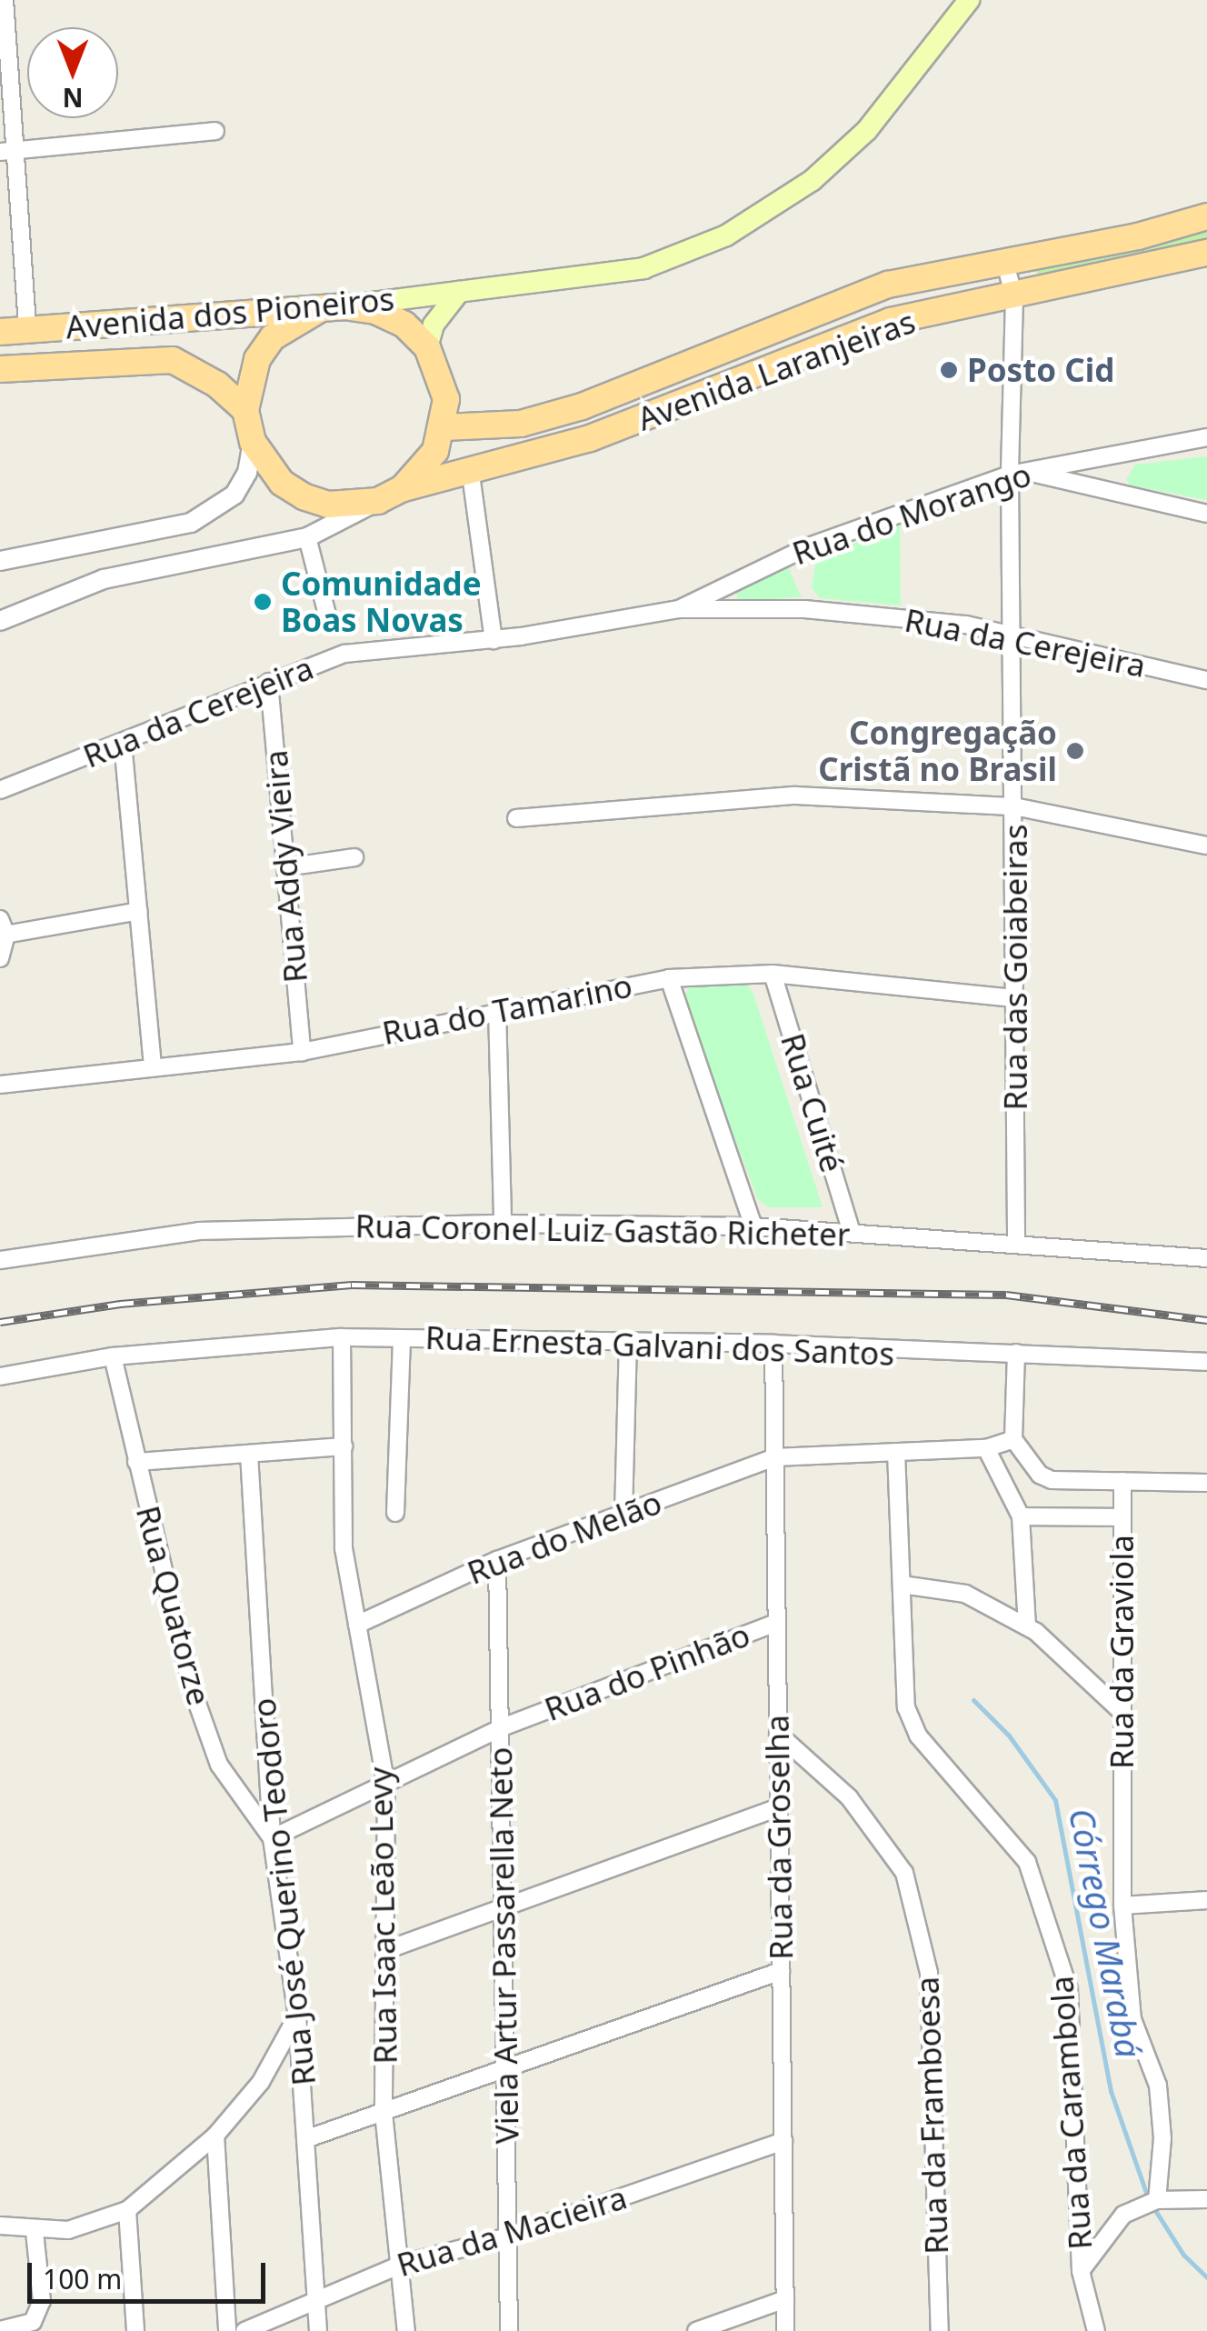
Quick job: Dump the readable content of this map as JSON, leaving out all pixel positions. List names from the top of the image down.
{
  "streets": {
    "main road": ["Avenida dos Pioneiros", "Avenida Laranjeiras"],
    "street": [
      "Rua do Morango",
      "Rua da Cerejeira",
      "Rua Addy Vieira",
      "Rua das Goiabeiras",
      "Rua do Tamarino",
      "Rua Cuité",
      "Rua Coronel Luiz Gastão Richeter",
      "Rua Ernesta Galvani dos Santos",
      "Rua do Melão",
      "Rua Quatorze",
      "Rua da Graviola",
      "Rua do Pinhão",
      "Rua da Groselha",
      "Rua José Querino Teodoro",
      "Rua Isaac Leão Levy",
      "Viela Artur Passarella Neto",
      "Rua da Carambola",
      "Rua da Framboesa",
      "Rua da Macieira"
    ]
  },
  "crossings": [
    ["Avenida dos Pioneiros", "Avenida Laranjeiras"],
    ["Avenida Laranjeiras", "Rua das Goiabeiras"],
    ["Rua do Morango", "Rua da Cerejeira"],
    ["Rua do Morango", "Rua das Goiabeiras"],
    ["Rua da Cerejeira", "Rua Addy Vieira"],
    ["Rua da Cerejeira", "Rua das Goiabeiras"],
    ["Rua Addy Vieira", "Rua do Tamarino"],
    ["Rua das Goiabeiras", "Rua do Tamarino"],
    ["Rua das Goiabeiras", "Rua Coronel Luiz Gastão Richeter"],
    ["Rua do Tamarino", "Rua Cuité"],
    ["Rua Cuité", "Rua Coronel Luiz Gastão Richeter"],
    ["Rua Ernesta Galvani dos Santos", "Rua Quatorze"],
    ["Rua Ernesta Galvani dos Santos", "Rua da Groselha"],
    ["Rua Ernesta Galvani dos Santos", "Rua Isaac Leão Levy"],
    ["Rua do Melão", "Rua da Groselha"],
    ["Rua do Melão", "Rua Isaac Leão Levy"],
    ["Rua do Melão", "Viela Artur Passarella Neto"],
    ["Rua do Melão", "Rua da Carambola"],
    ["Rua Quatorze", "Rua do Pinhão"],
    ["Rua Quatorze", "Rua José Querino Teodoro"],
    ["Rua do Pinhão", "Rua da Groselha"],
    ["Rua do Pinhão", "Rua José Querino Teodoro"],
    ["Rua do Pinhão", "Rua Isaac Leão Levy"],
    ["Rua do Pinhão", "Viela Artur Passarella Neto"],
    ["Rua da Groselha", "Rua da Framboesa"],
    ["Rua da Groselha", "Rua da Macieira"],
    ["Rua José Querino Teodoro", "Rua da Macieira"],
    ["Rua Isaac Leão Levy", "Rua da Macieira"],
    ["Viela Artur Passarella Neto", "Rua da Macieira"]
  ],
  "water": ["Córrego Marabá"],
  "places": ["Posto Cid", "Comunidade Boas Novas", "Congregação Cristã no Brasil"],
  "scale_bar": "100 m",
  "north": "bottom"
}
